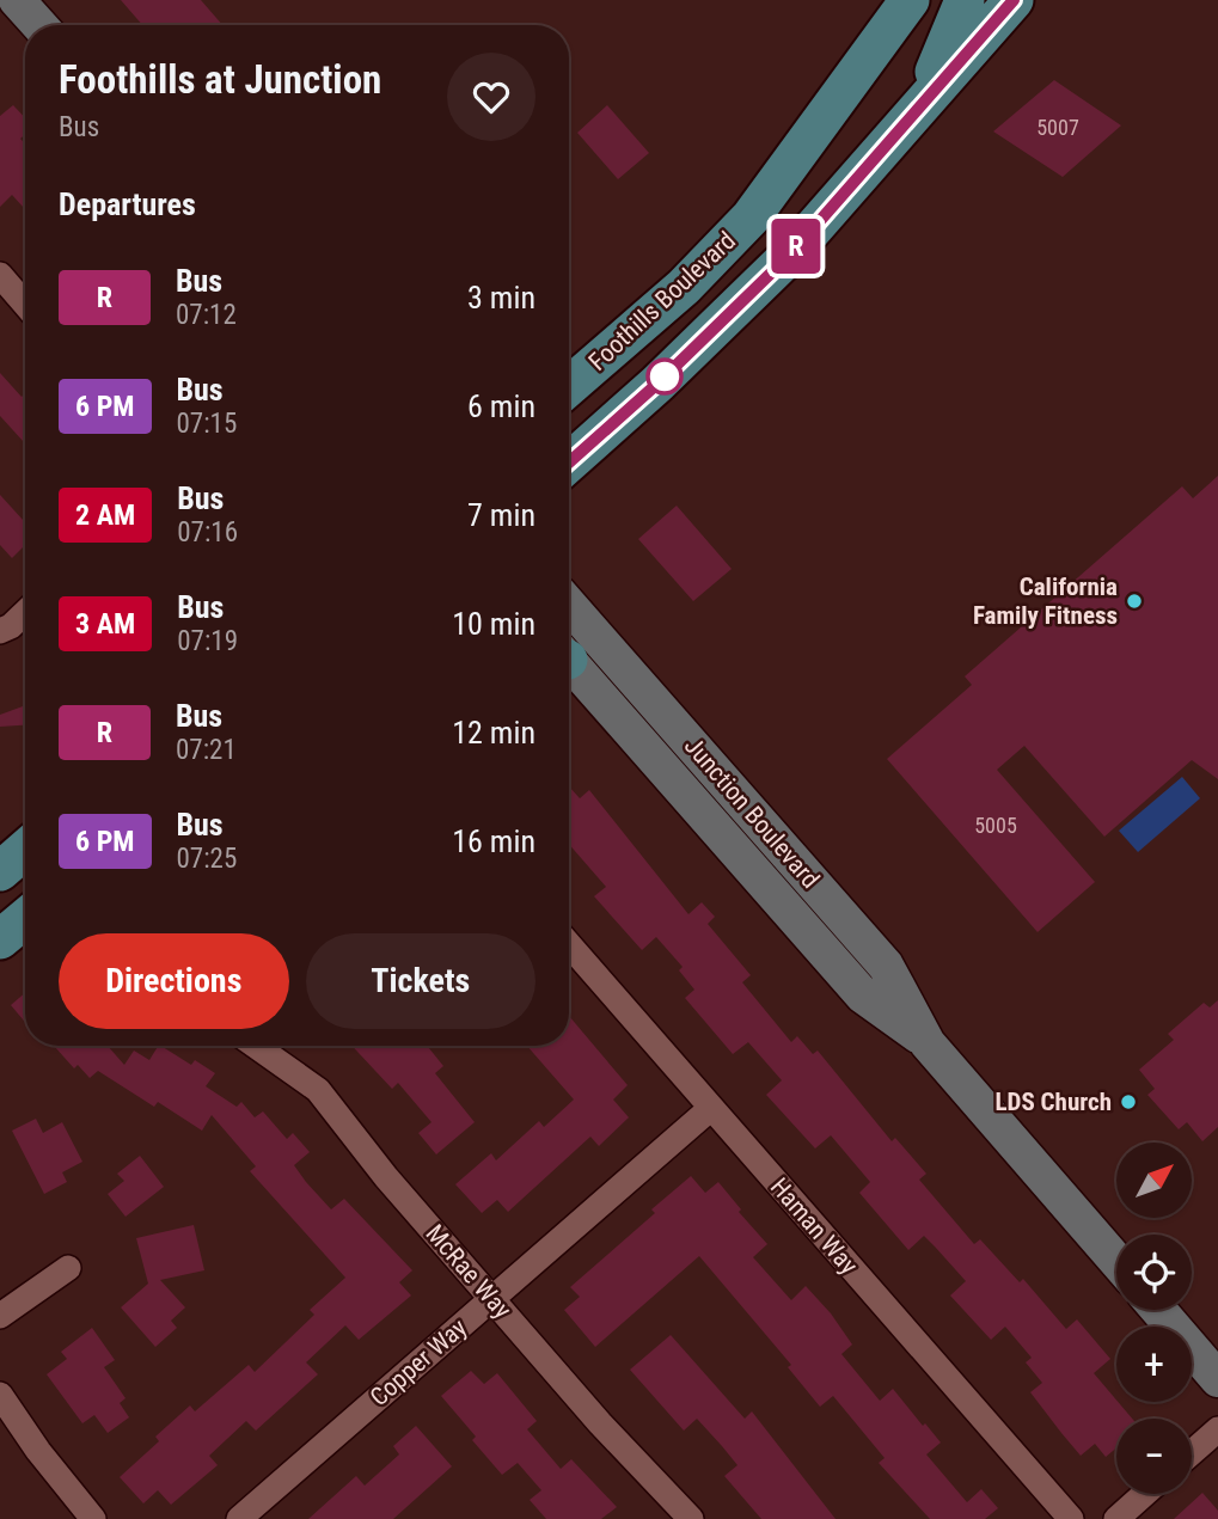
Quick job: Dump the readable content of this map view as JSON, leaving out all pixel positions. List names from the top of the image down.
{
  "streets": {
    "main road": ["Foothills Boulevard", "Junction Boulevard"],
    "street": ["Haman Way", "McRae Way", "Copper Way"]
  },
  "crossings": [
    ["Haman Way", "Copper Way"],
    ["McRae Way", "Copper Way"]
  ],
  "places": ["California Family Fitness", "LDS Church"],
  "lines": ["bus line R"],
  "house_numbers": ["5007", "5005"],
  "north": "top right",
  "page": {
    "on_map": "R",
    "heading": [
      ["Foothills at Junction", "Bus"],
      "Departures"
    ],
    "list": [
      {
        "mark": "R",
        "name": "Bus",
        "note": "07:12",
        "value": "3 min"
      },
      {
        "mark": "6 PM",
        "name": "Bus",
        "note": "07:15",
        "value": "6 min"
      },
      {
        "mark": "2 AM",
        "name": "Bus",
        "note": "07:16",
        "value": "7 min"
      },
      {
        "mark": "3 AM",
        "name": "Bus",
        "note": "07:19",
        "value": "10 min"
      },
      {
        "mark": "R",
        "name": "Bus",
        "note": "07:21",
        "value": "12 min"
      },
      {
        "mark": "6 PM",
        "name": "Bus",
        "note": "07:25",
        "value": "16 min"
      }
    ],
    "buttons": ["Directions", "Tickets"],
    "map_buttons": ["+", "−"]
  }
}
